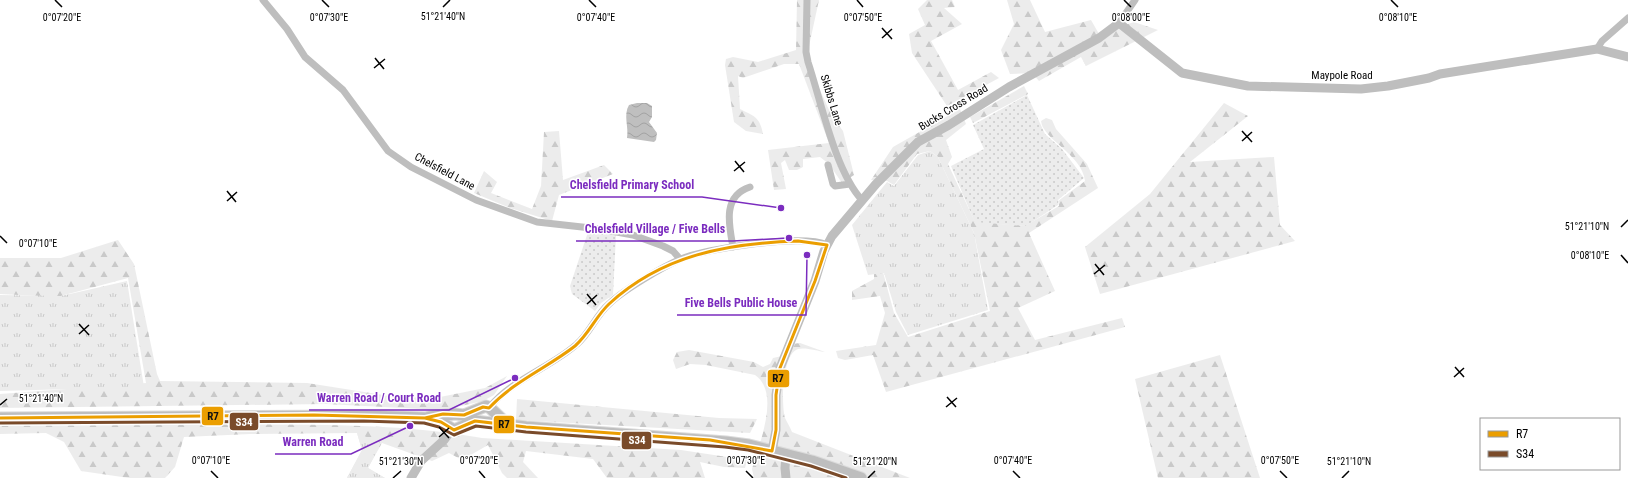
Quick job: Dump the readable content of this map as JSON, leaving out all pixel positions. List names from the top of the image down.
{
  "streets": {
    "street": [
      "Maypole Road",
      "Skibbs Lane",
      "Bucks Cross Road",
      "Chelsfield Lane"
    ]
  },
  "crossings": [
    ["Maypole Road", "Bucks Cross Road"],
    ["Skibbs Lane", "Bucks Cross Road"]
  ],
  "places": [
    "Chelsfield Primary School",
    "Chelsfield Village / Five Bells",
    "Five Bells Public House",
    "Warren Road / Court Road",
    "Warren Road"
  ],
  "lines": ["transit line R7", "transit line S34"],
  "legend": ["R7", "S34"],
  "coordinates": [
    "51°21'40\"N",
    "0°07'20\"E",
    "0°07'30\"E",
    "0°07'40\"E",
    "0°08'00\"E",
    "0°07'50\"E",
    "0°08'10\"E",
    "51°21'10\"N",
    "0°07'10\"E",
    "51°21'30\"N",
    "51°21'20\"N"
  ]
}
